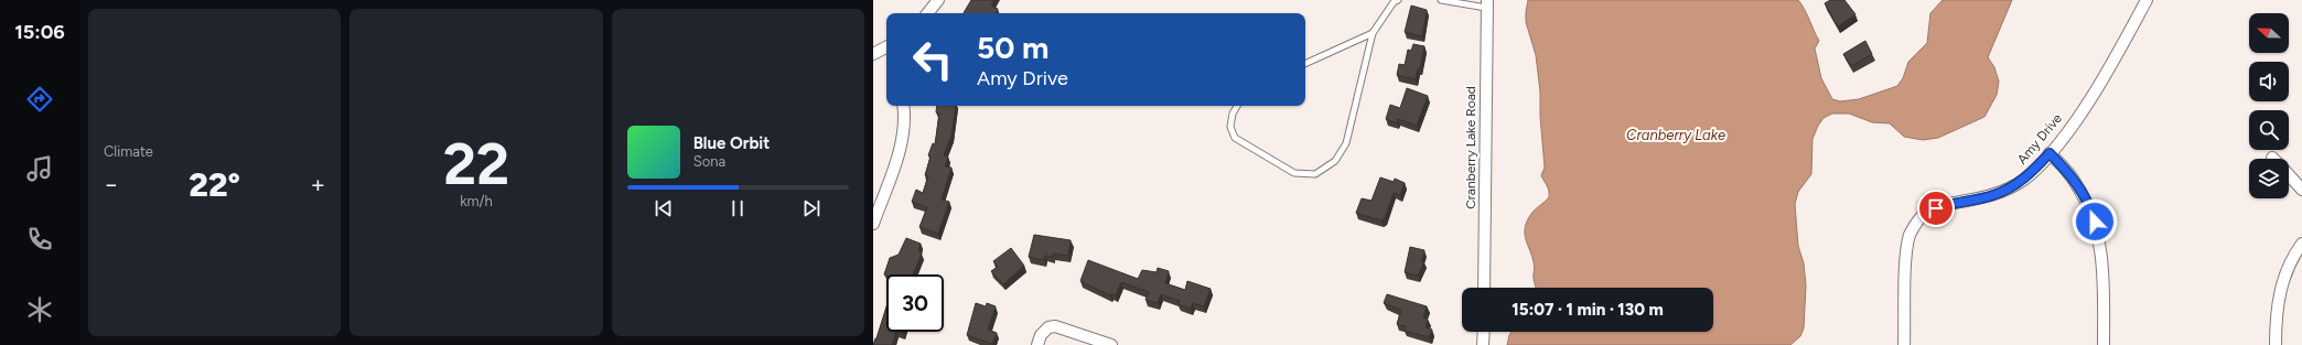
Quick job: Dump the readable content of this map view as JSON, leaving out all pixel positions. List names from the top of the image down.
{
  "streets": {
    "street": ["Amy Drive", "Cranberry Lake Road"]
  },
  "water": ["Cranberry Lake"],
  "north": "left",
  "page": {
    "tabs": "15:06",
    "tile": [
      "Climate",
      ["22", "km/h"]
    ],
    "turn": ["50 m", "Amy Drive"],
    "song": ["Blue Orbit", "Sona"],
    "heat": ["−", "22°", "+"],
    "limit": "30",
    "trip": "15:07 · 1 min · 130 m"
  }
}
